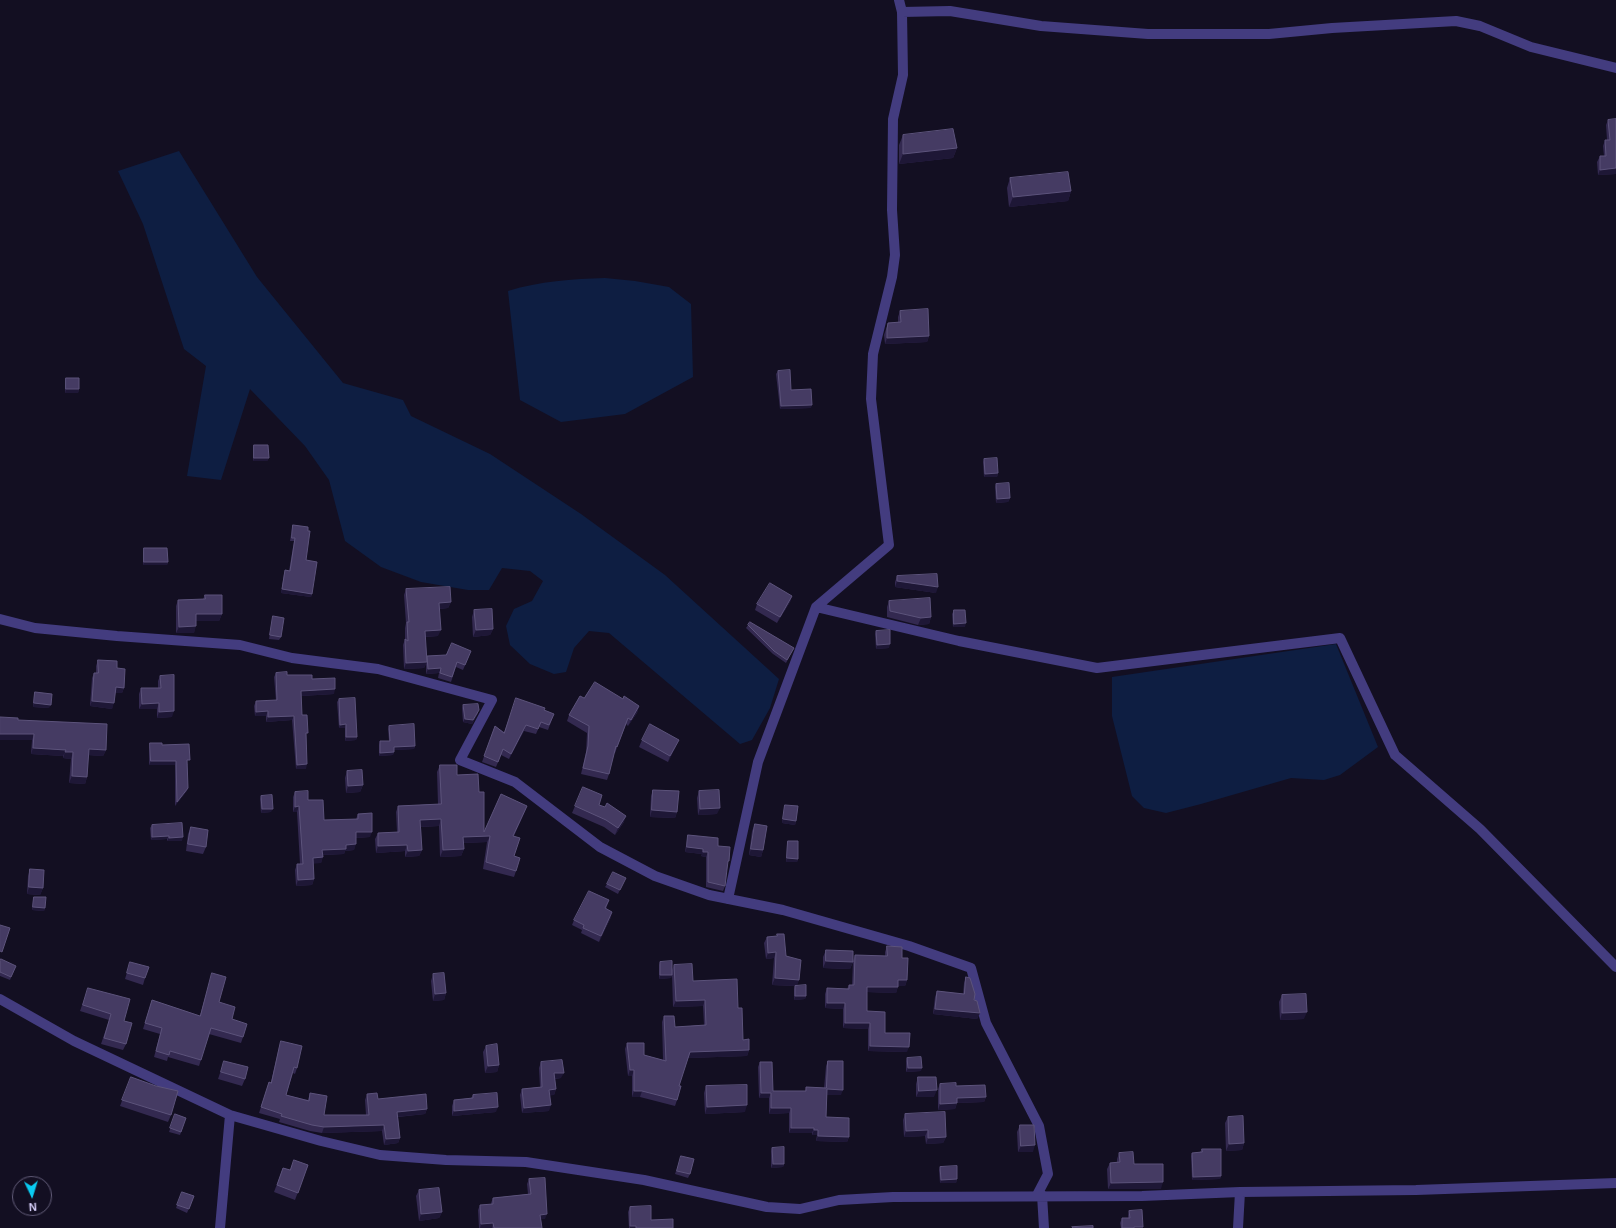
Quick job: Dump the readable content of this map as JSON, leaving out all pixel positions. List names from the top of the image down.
{
  "north": "bottom"
}
